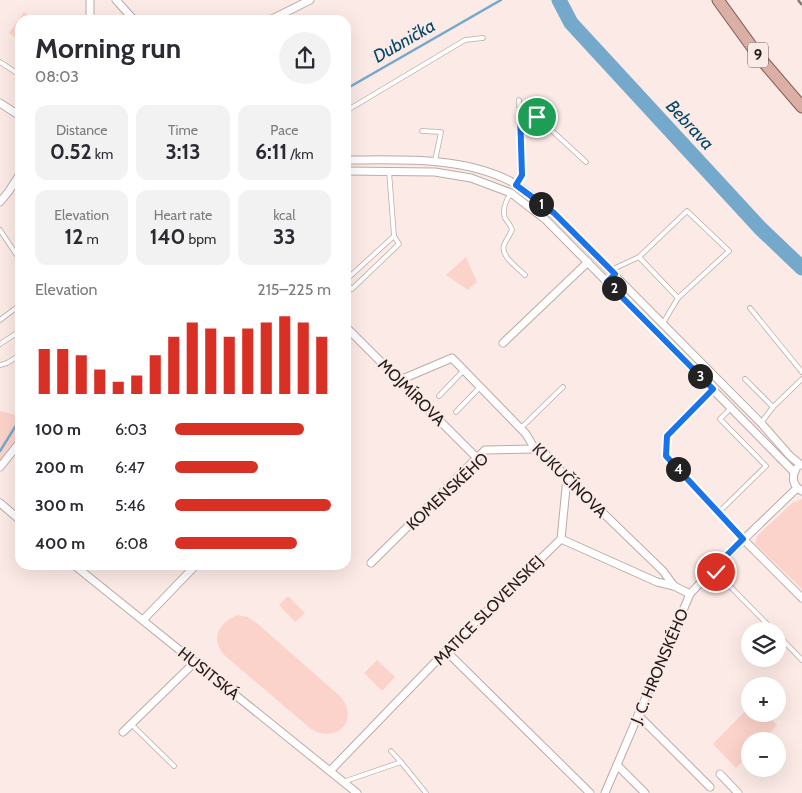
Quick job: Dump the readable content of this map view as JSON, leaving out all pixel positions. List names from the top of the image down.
{
  "streets": {
    "main road": ["9"],
    "street": [
      "MOJMÍROVA",
      "KUKUČÍNOVA",
      "KOMENSKÉHO",
      "MATICE SLOVENSKEJ",
      "J. C. HRONSKÉHO",
      "HUSITSKÁ"
    ]
  },
  "crossings": [
    ["MOJMÍROVA", "KUKUČÍNOVA"],
    ["MOJMÍROVA", "KOMENSKÉHO"],
    ["KUKUČÍNOVA", "KOMENSKÉHO"],
    ["KUKUČÍNOVA", "J. C. HRONSKÉHO"],
    ["MATICE SLOVENSKEJ", "HUSITSKÁ"]
  ],
  "water": ["Dubnička", "Bebrava"],
  "page": {
    "heading": ["Morning run", "08:03"],
    "stats": [
      ["Distance", "0.52 km"],
      ["Time", "3:13"],
      ["Pace", "6:11 /km"],
      ["Elevation", "12 m"],
      ["Heart rate", "140 bpm"],
      ["kcal", "33"]
    ],
    "pins": [
      "1",
      "2",
      "3",
      "4"
    ],
    "chart": ["Elevation", "215–225 m"],
    "list": [
      {
        "name": "100 m",
        "note": "6:03"
      },
      {
        "name": "200 m",
        "note": "6:47"
      },
      {
        "name": "300 m",
        "note": "5:46"
      },
      {
        "name": "400 m",
        "note": "6:08"
      }
    ],
    "map_buttons": ["+", "−"]
  }
}
